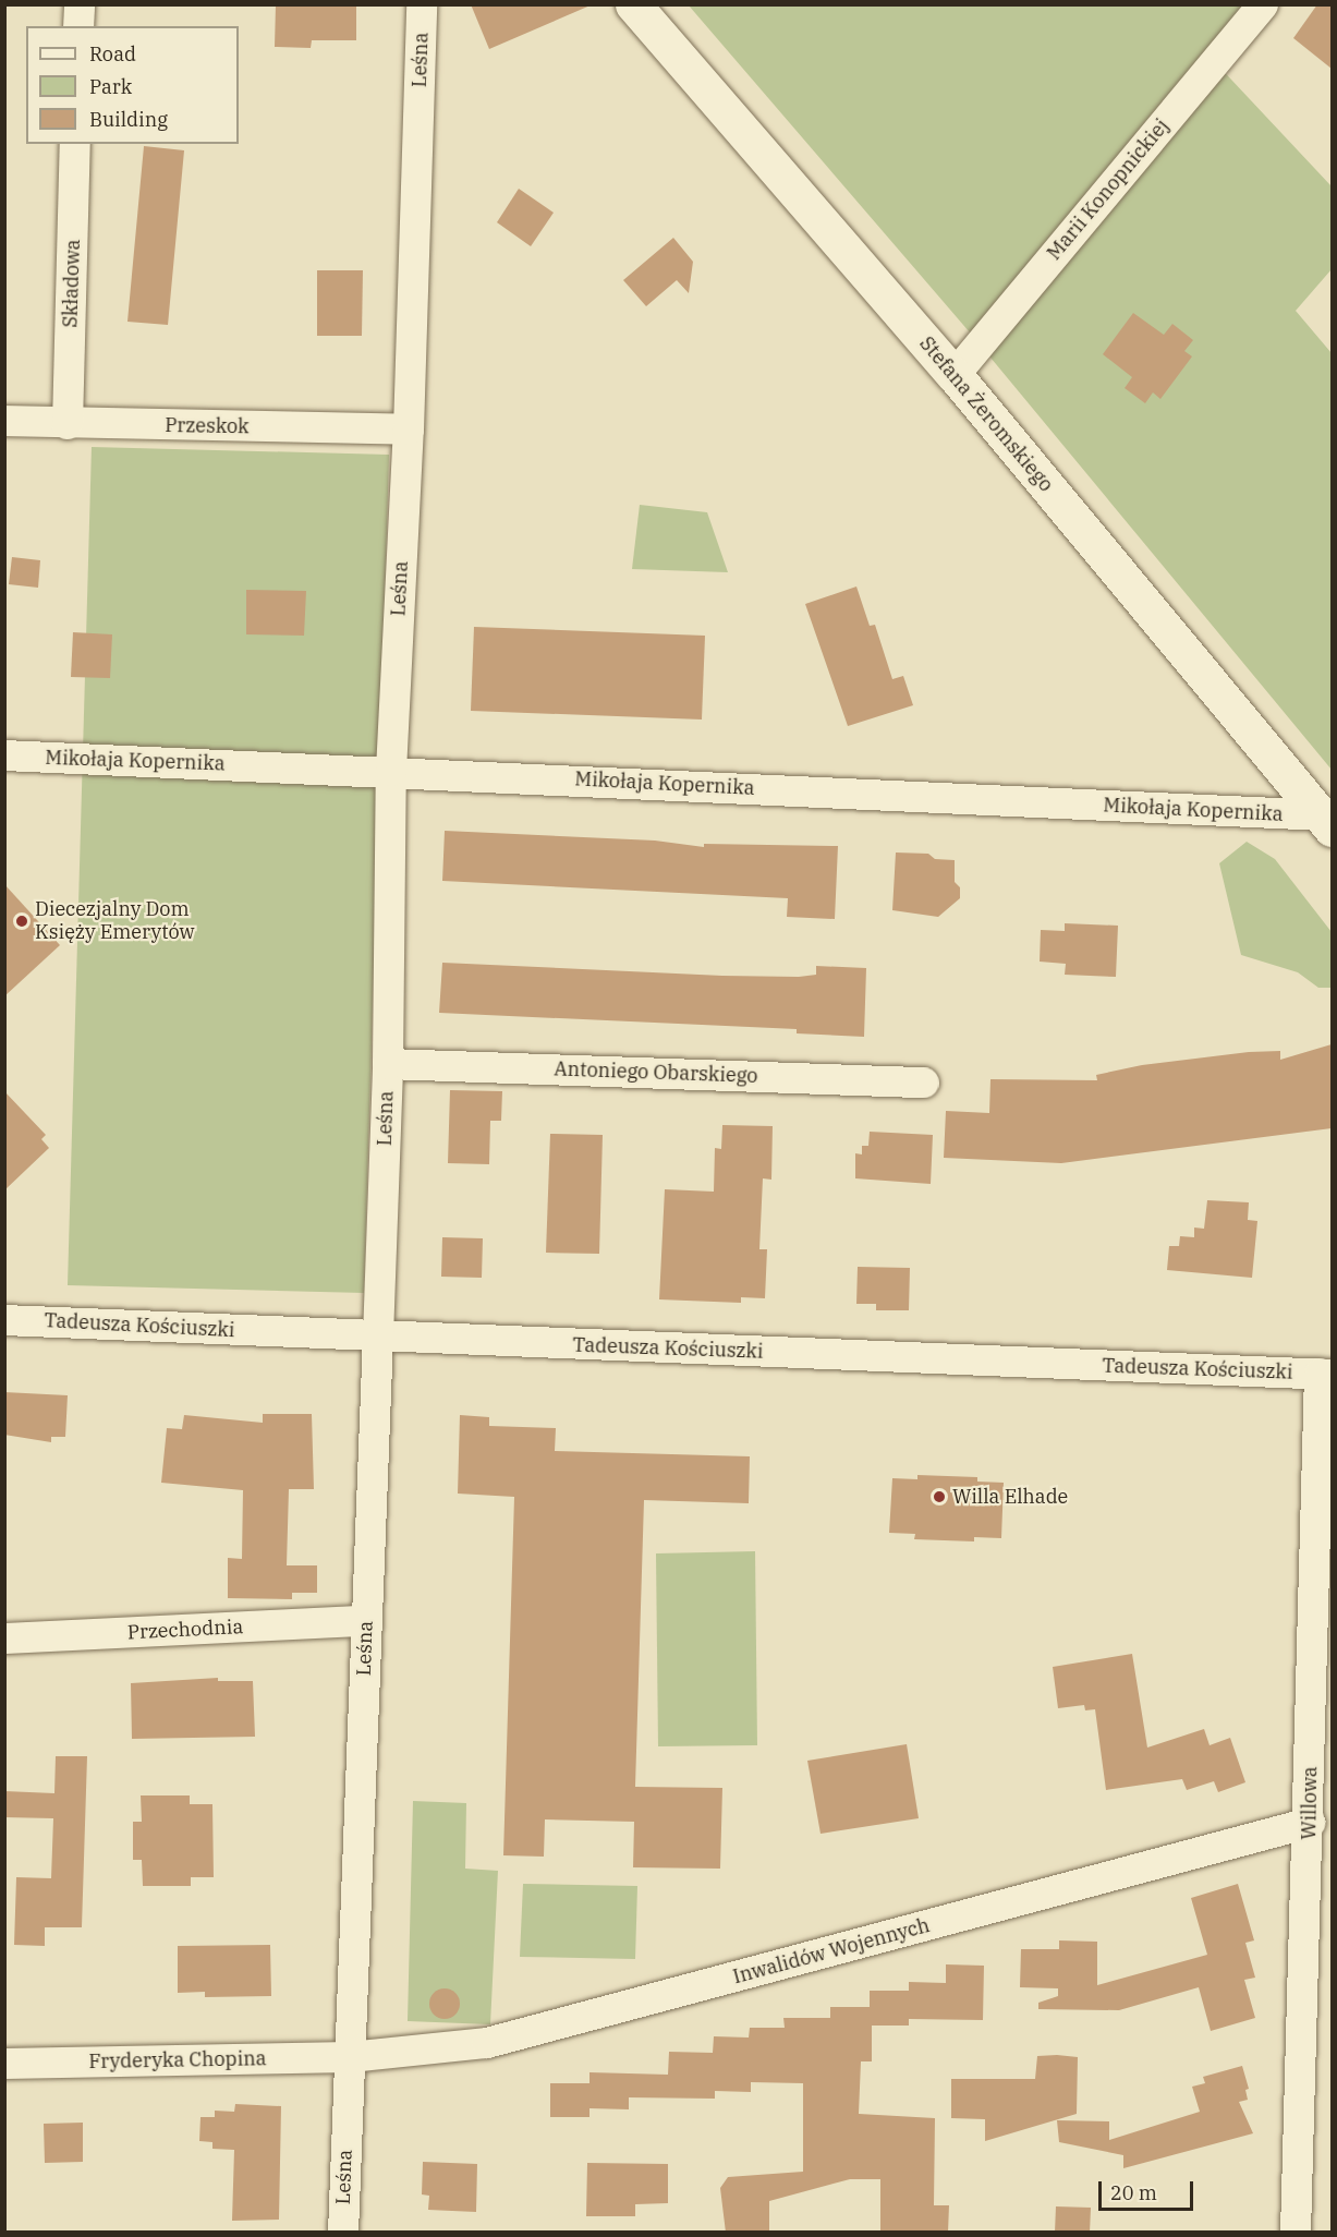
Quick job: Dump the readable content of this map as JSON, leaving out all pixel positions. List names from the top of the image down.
{
  "streets": {
    "main road": ["Stefana Żeromskiego"],
    "street": [
      "Leśna",
      "Marii Konopnickiej",
      "Składowa",
      "Przeskok",
      "Mikołaja Kopernika",
      "Antoniego Obarskiego",
      "Tadeusza Kościuszki",
      "Przechodnia",
      "Willowa",
      "Inwalidów Wojennych",
      "Fryderyka Chopina"
    ]
  },
  "crossings": [
    ["Leśna", "Przeskok"],
    ["Leśna", "Mikołaja Kopernika"],
    ["Leśna", "Antoniego Obarskiego"],
    ["Leśna", "Tadeusza Kościuszki"],
    ["Leśna", "Przechodnia"],
    ["Leśna", "Inwalidów Wojennych"],
    ["Leśna", "Fryderyka Chopina"],
    ["Marii Konopnickiej", "Stefana Żeromskiego"],
    ["Składowa", "Przeskok"],
    ["Stefana Żeromskiego", "Mikołaja Kopernika"],
    ["Tadeusza Kościuszki", "Willowa"],
    ["Willowa", "Inwalidów Wojennych"],
    ["Inwalidów Wojennych", "Fryderyka Chopina"]
  ],
  "places": ["Diecezjalny Dom Księży Emerytów", "Willa Elhade"],
  "legend": ["Road", "Park", "Building"],
  "scale_bar": "20 m"
}
